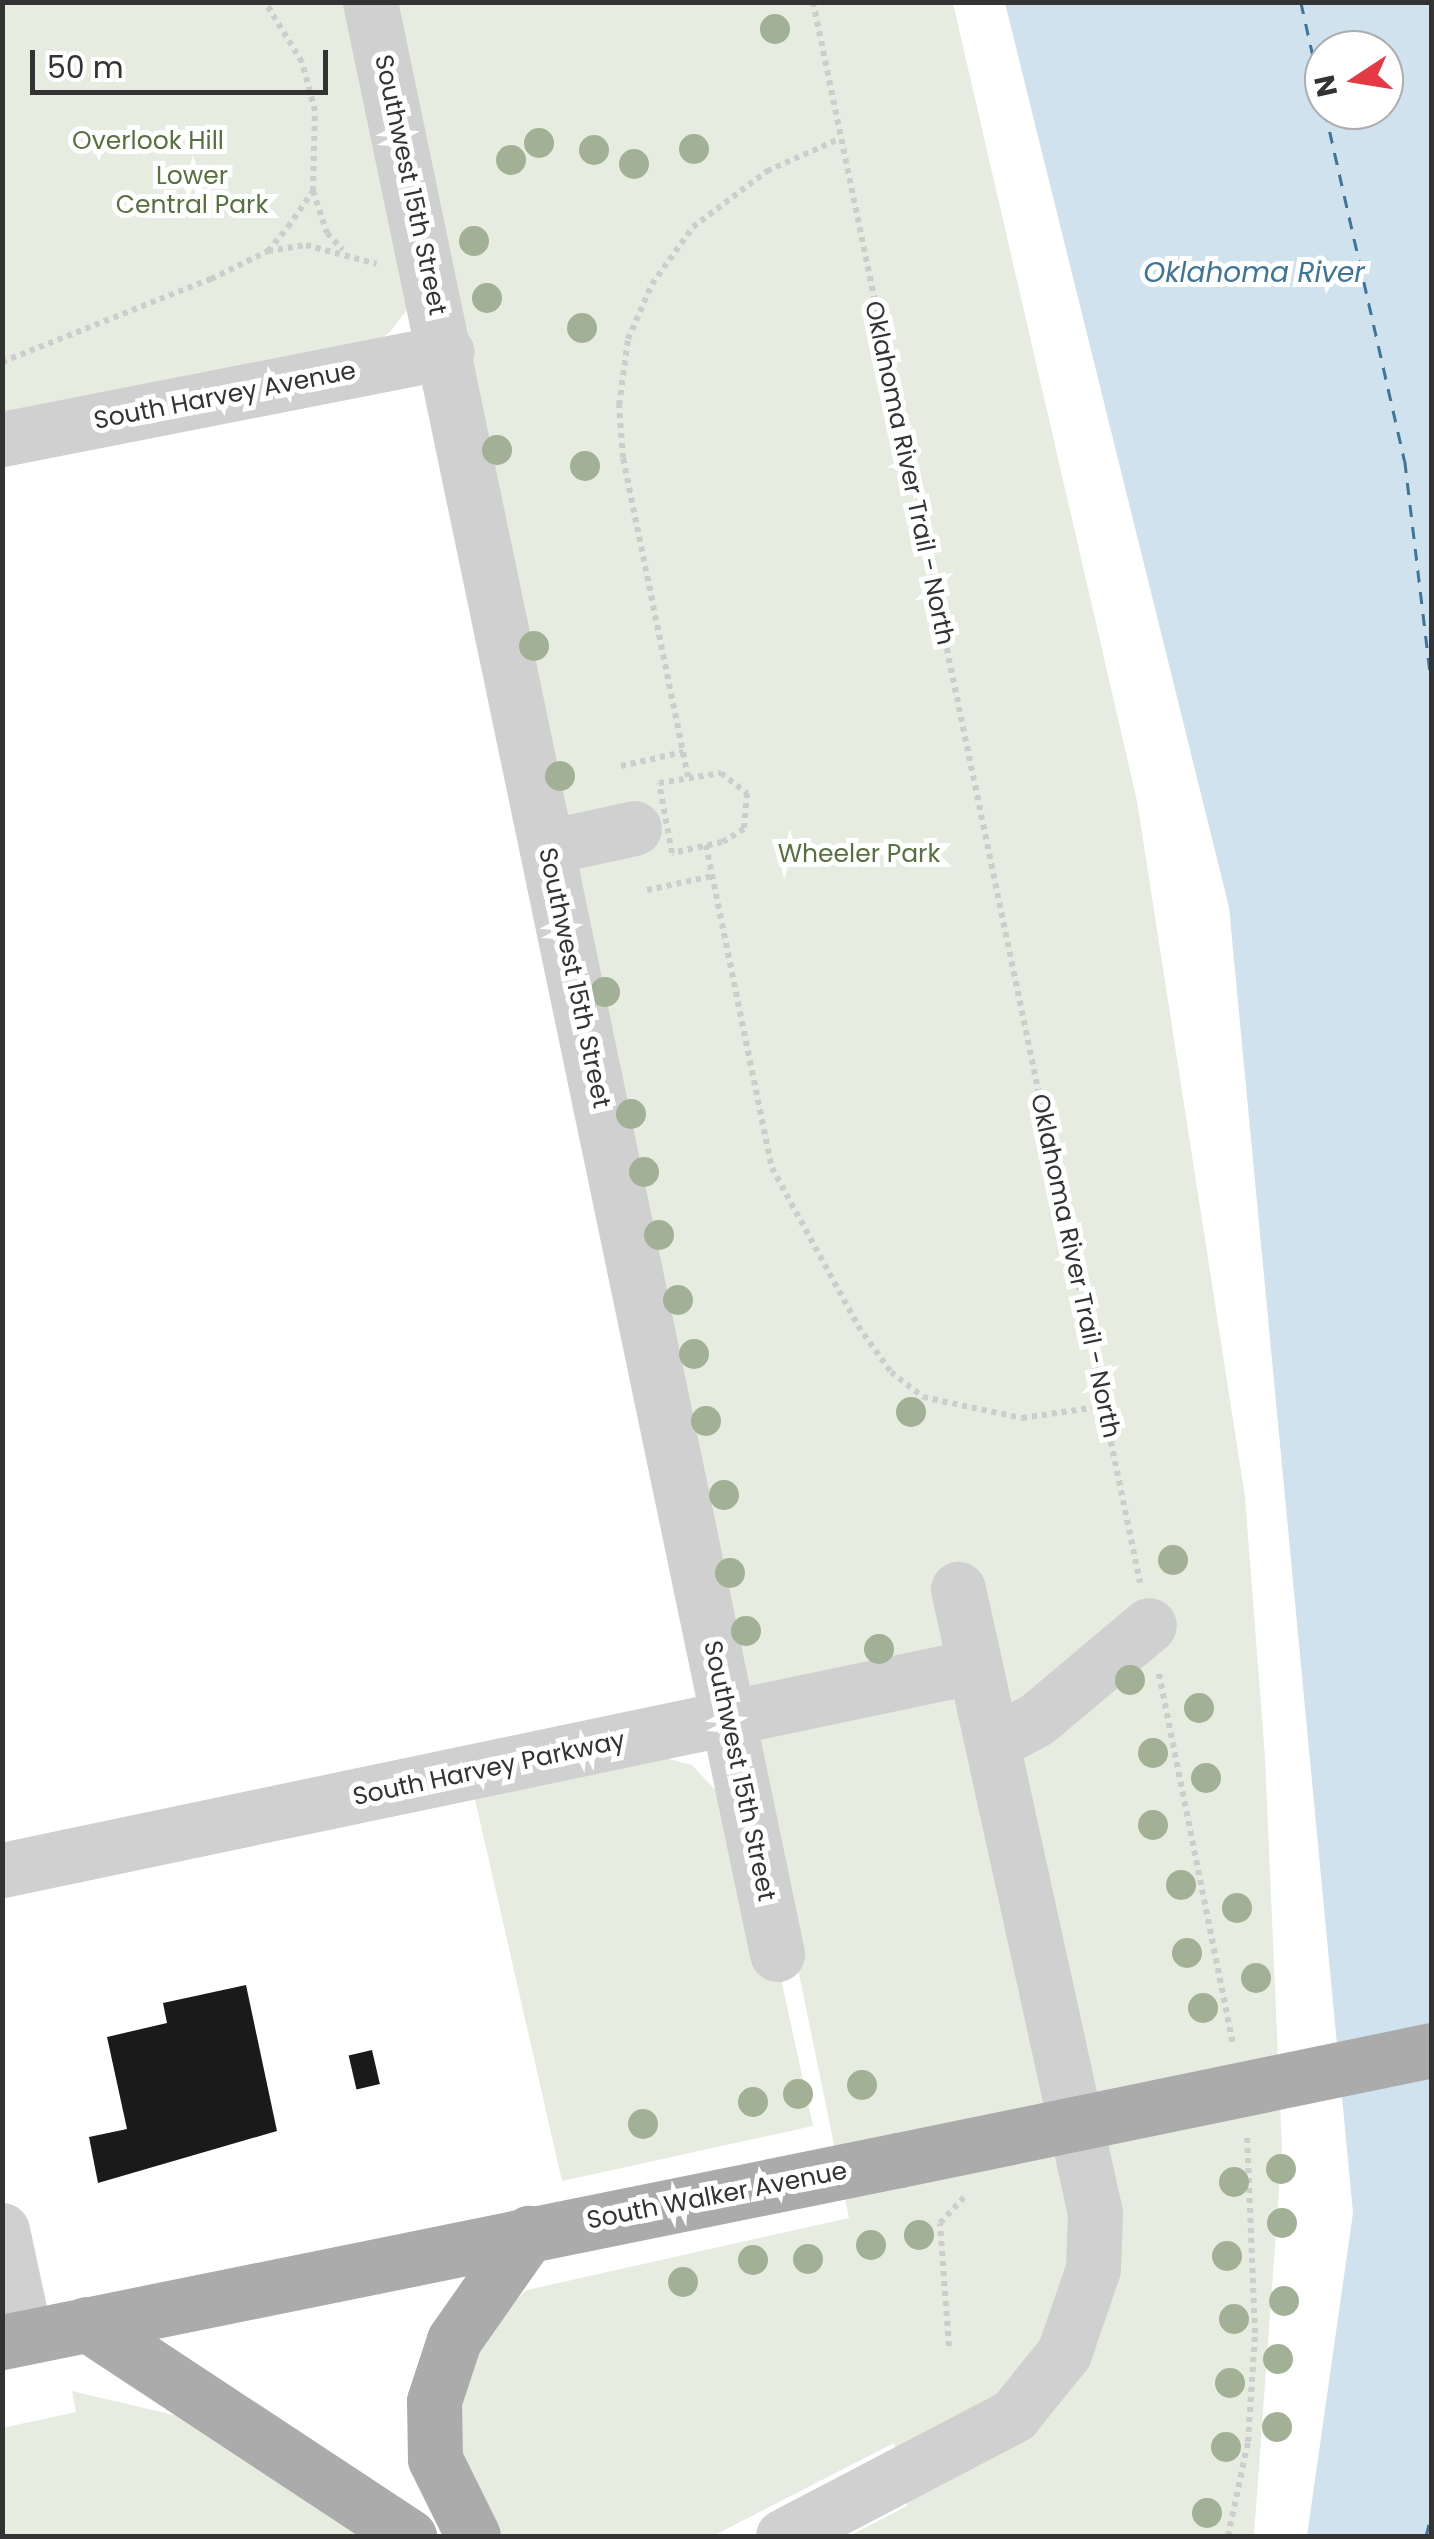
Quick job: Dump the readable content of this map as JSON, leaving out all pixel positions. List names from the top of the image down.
{
  "streets": {
    "main road": ["South Walker Avenue"],
    "street": ["Southwest 15th Street", "South Harvey Avenue", "South Harvey Parkway"],
    "path": ["Oklahoma River Trail - North"]
  },
  "crossings": [
    ["Southwest 15th Street", "South Harvey Avenue"],
    ["Southwest 15th Street", "South Harvey Parkway"]
  ],
  "water": ["Oklahoma River"],
  "parks": ["Overlook Hill", "Lower Central Park", "Wheeler Park"],
  "scale_bar": "50 m",
  "north": "left"
}
